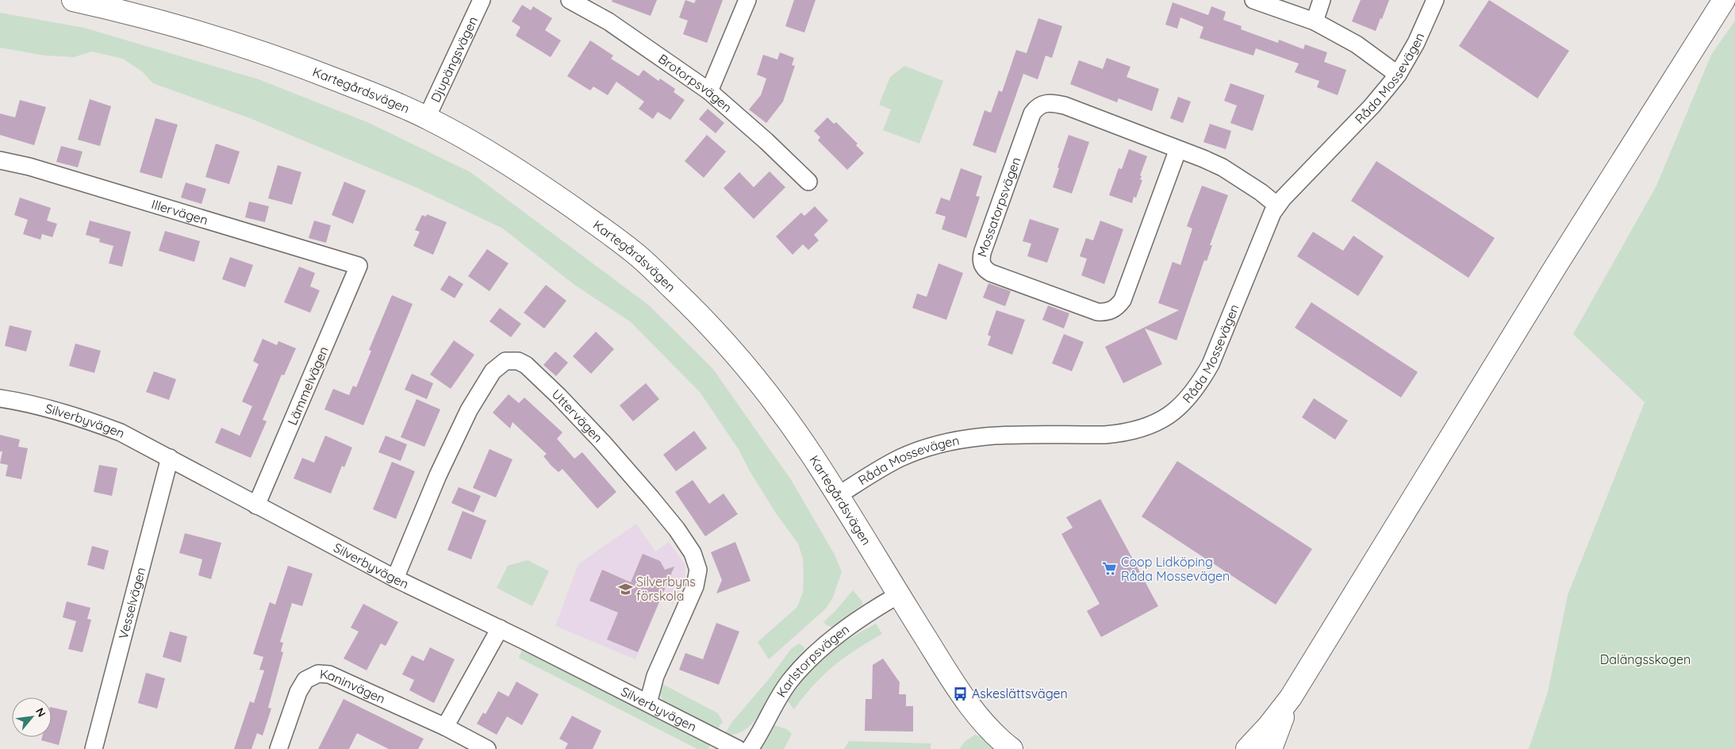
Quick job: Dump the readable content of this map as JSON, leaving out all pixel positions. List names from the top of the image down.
{
  "streets": {
    "street": [
      "Djupängsvägen",
      "Råda Mossevägen",
      "Brotorpsvägen",
      "Kartegårdsvägen",
      "Mossatorpsvägen",
      "Illervägen",
      "Lämmelvägen",
      "Uttervägen",
      "Silverbyvägen",
      "Vesselvägen",
      "Karlstorpsvägen",
      "Kaninvägen"
    ]
  },
  "crossings": [
    ["Djupängsvägen", "Kartegårdsvägen"],
    ["Råda Mossevägen", "Kartegårdsvägen"],
    ["Råda Mossevägen", "Mossatorpsvägen"],
    ["Kartegårdsvägen", "Karlstorpsvägen"],
    ["Illervägen", "Lämmelvägen"],
    ["Lämmelvägen", "Silverbyvägen"],
    ["Uttervägen", "Silverbyvägen"],
    ["Silverbyvägen", "Vesselvägen"]
  ],
  "parks": ["Dalängsskogen"],
  "places": {
    "supermarket": ["Coop Lidköping Råda Mossevägen"],
    "school or university": ["Silverbyns förskola"],
    "bus stop": ["Askeslättsvägen"]
  },
  "north": "top right"
}
